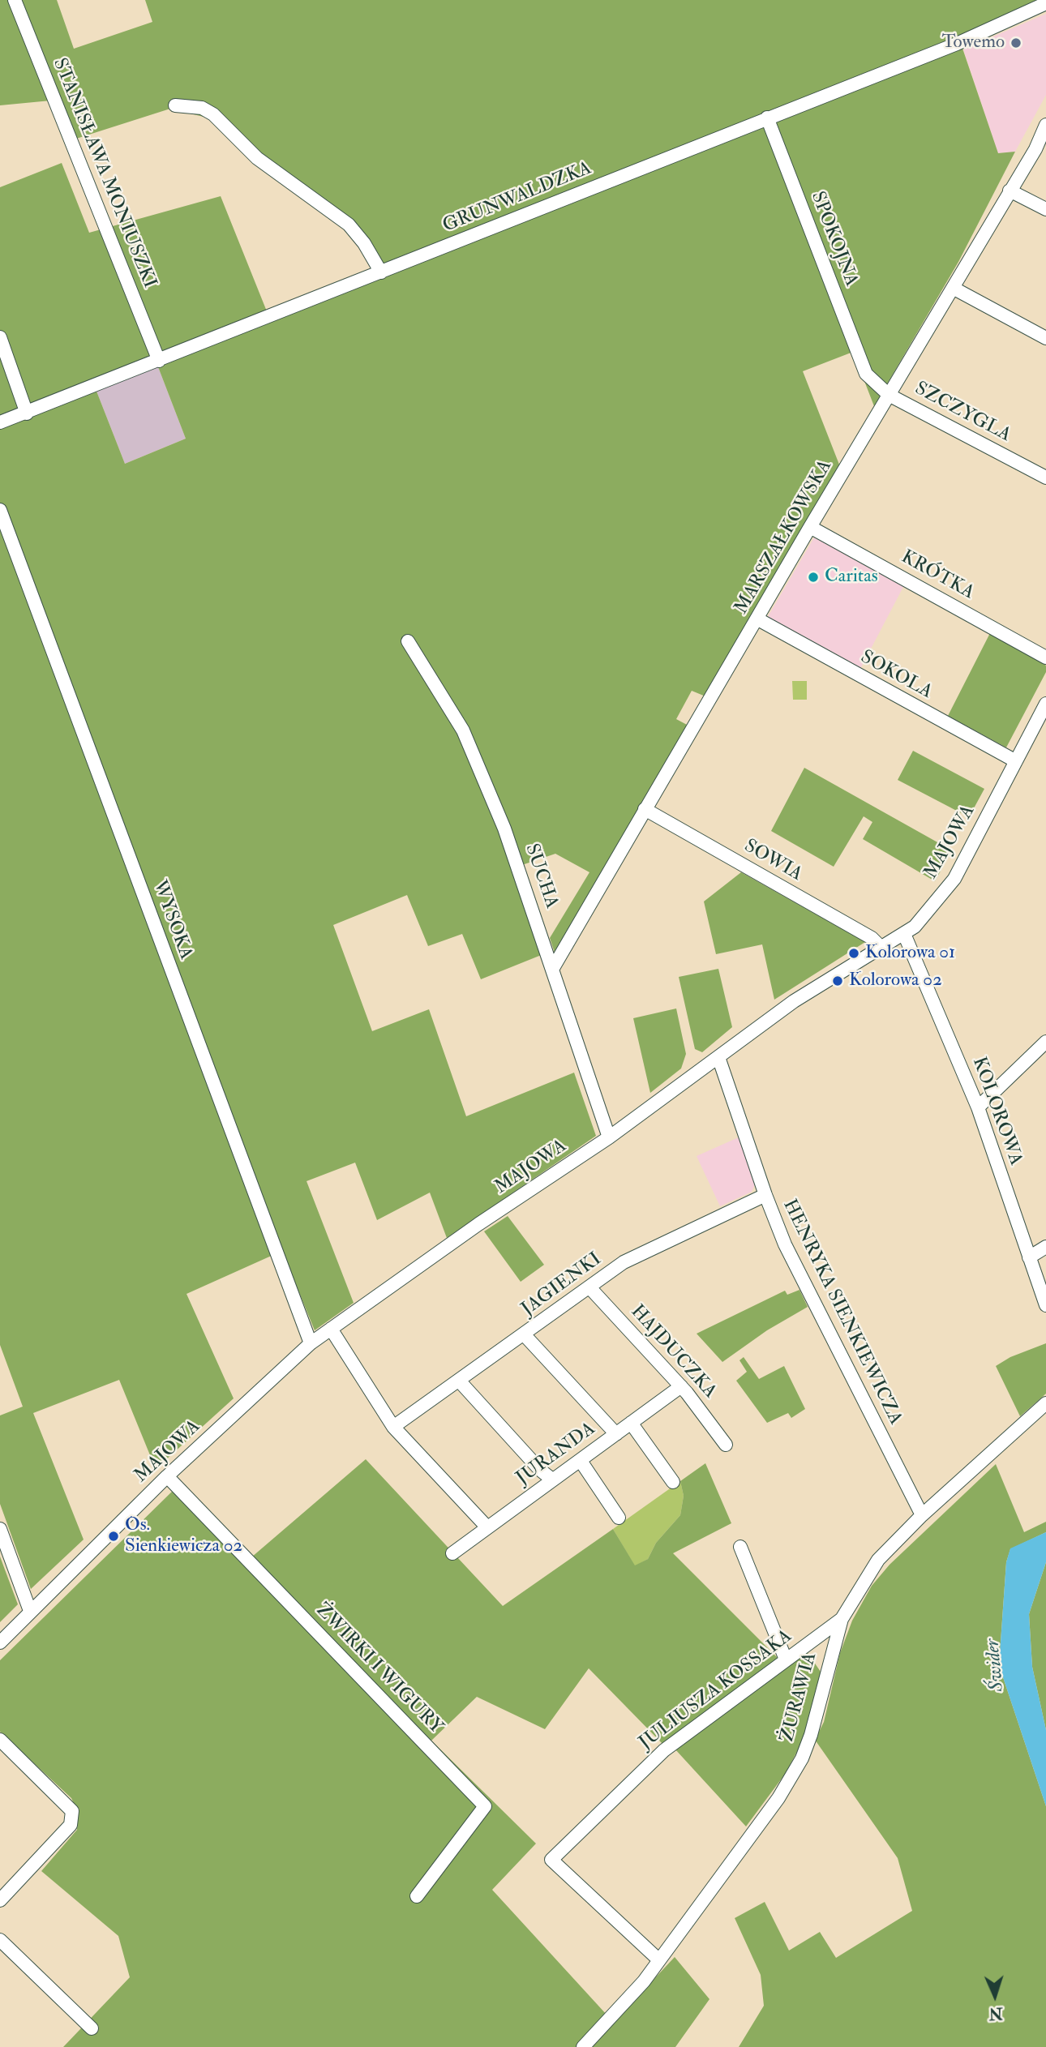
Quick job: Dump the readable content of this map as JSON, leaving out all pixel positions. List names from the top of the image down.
{
  "streets": {
    "street": [
      "STANISŁAWA MONIUSZKI",
      "GRUNWALDZKA",
      "SPOKOJNA",
      "SZCZYGLA",
      "MARSZAŁKOWSKA",
      "KRÓTKA",
      "SOKOLA",
      "MAJOWA",
      "SOWIA",
      "SUCHA",
      "WYSOKA",
      "KOLOROWA",
      "JAGIENKI",
      "HENRYKA SIENKIEWICZA",
      "HAJDUCZKA",
      "JURANDA",
      "ŻWIRKI I WIGURY",
      "JULIUSZA KOSSAKA",
      "ŻURAWIA"
    ]
  },
  "crossings": [
    ["STANISŁAWA MONIUSZKI", "GRUNWALDZKA"],
    ["GRUNWALDZKA", "SPOKOJNA"],
    ["SPOKOJNA", "SZCZYGLA"],
    ["SZCZYGLA", "MARSZAŁKOWSKA"],
    ["MARSZAŁKOWSKA", "KRÓTKA"],
    ["MARSZAŁKOWSKA", "SOKOLA"],
    ["MARSZAŁKOWSKA", "SOWIA"],
    ["MARSZAŁKOWSKA", "SUCHA"],
    ["SOKOLA", "MAJOWA"],
    ["MAJOWA", "SOWIA"],
    ["MAJOWA", "SUCHA"],
    ["MAJOWA", "WYSOKA"],
    ["MAJOWA", "KOLOROWA"],
    ["MAJOWA", "HENRYKA SIENKIEWICZA"],
    ["MAJOWA", "ŻWIRKI I WIGURY"],
    ["JAGIENKI", "HENRYKA SIENKIEWICZA"],
    ["JAGIENKI", "HAJDUCZKA"],
    ["HENRYKA SIENKIEWICZA", "ŻURAWIA"],
    ["HAJDUCZKA", "JURANDA"],
    ["JULIUSZA KOSSAKA", "ŻURAWIA"]
  ],
  "water": ["Świder"],
  "places": [
    "Towemo",
    "Caritas",
    "Kolorowa 01",
    "Kolorowa 02",
    "Os. Sienkiewicza 02"
  ],
  "north": "bottom"
}
